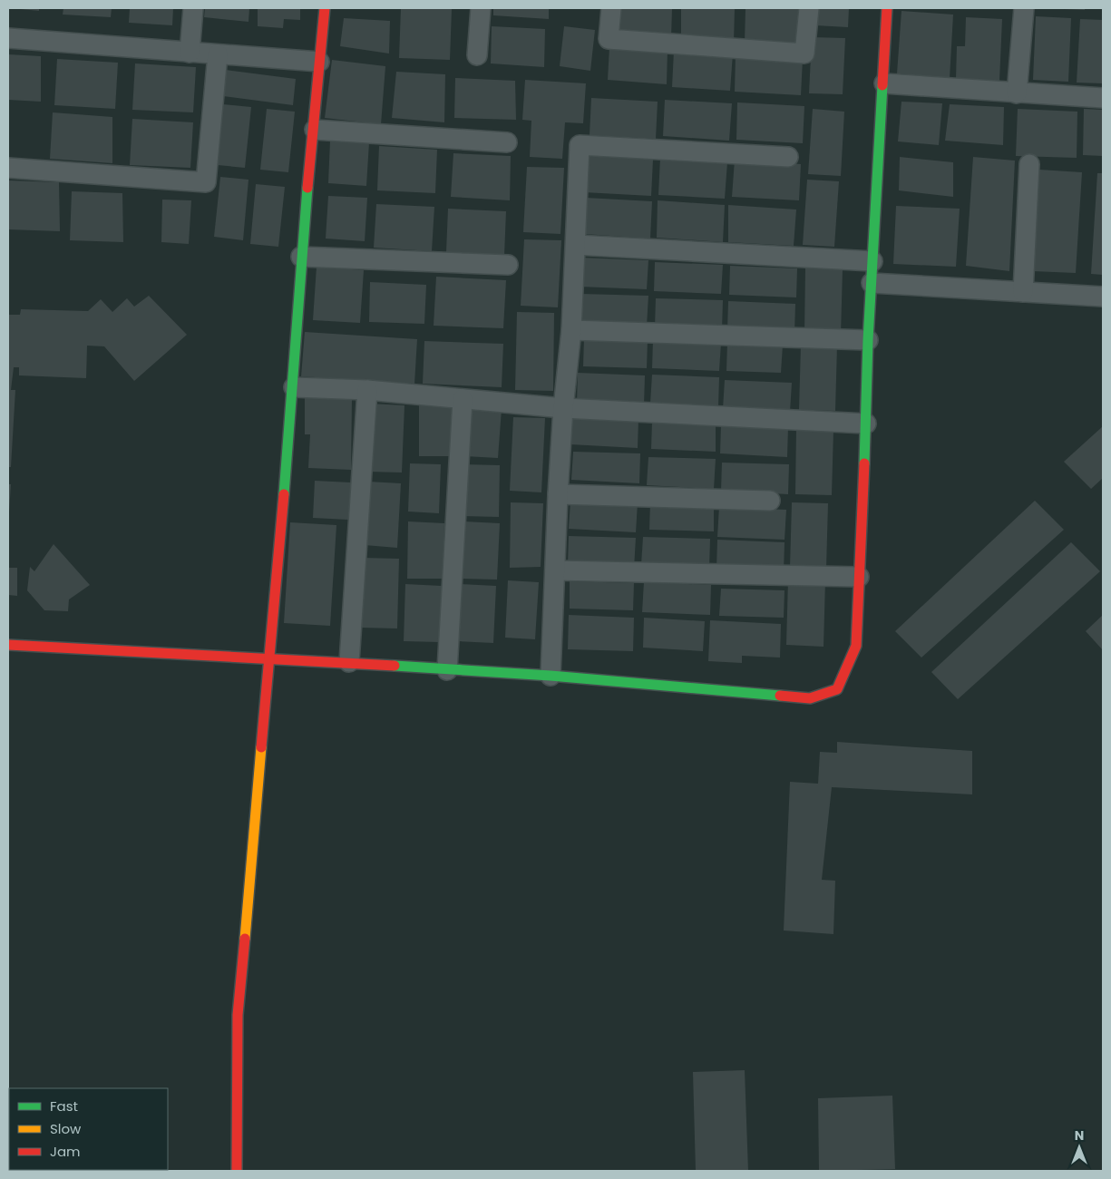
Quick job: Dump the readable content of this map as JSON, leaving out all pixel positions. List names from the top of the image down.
{
  "legend": ["Fast", "Slow", "Jam"],
  "north": "top"
}
